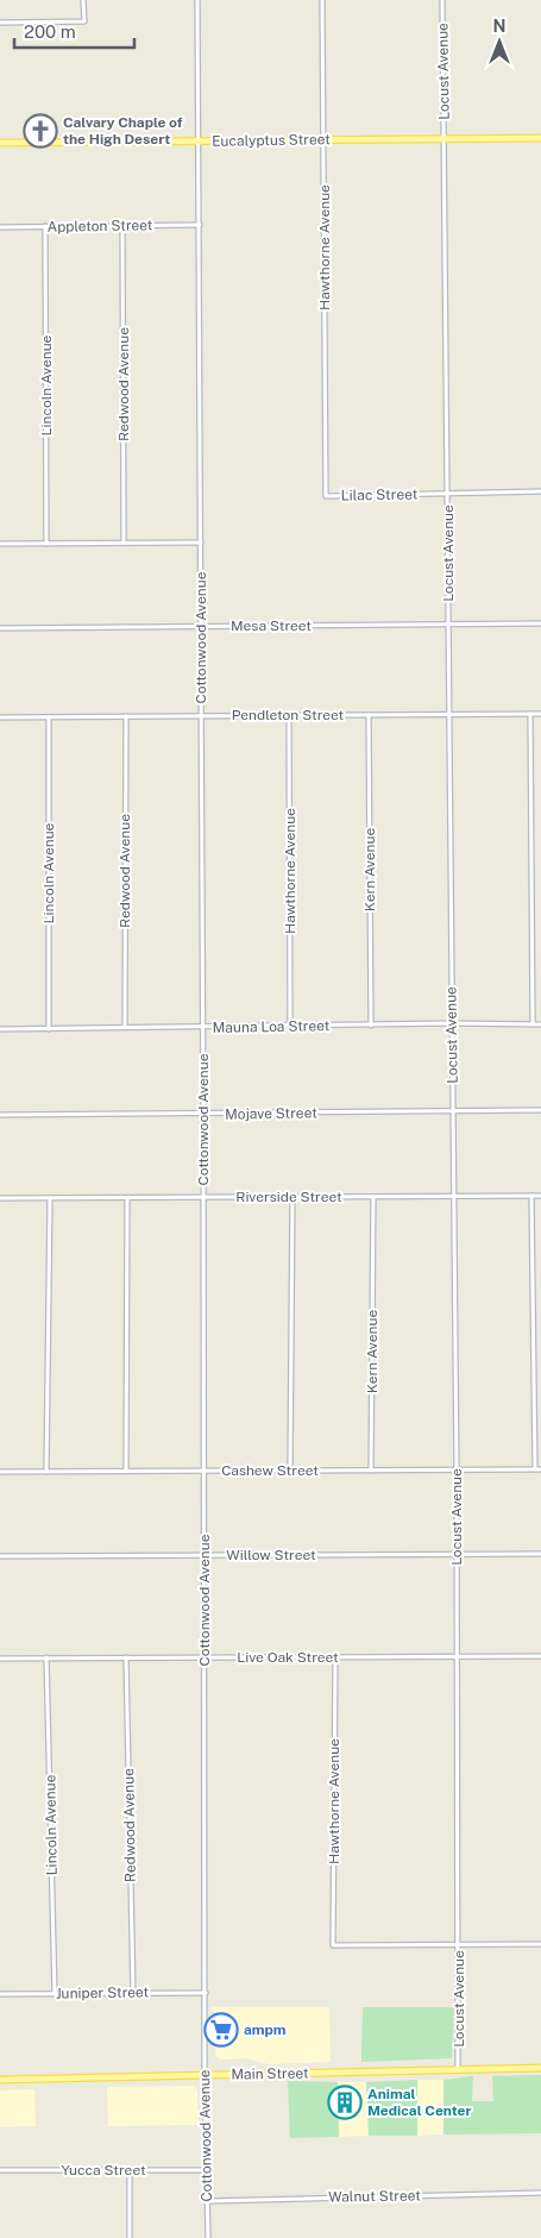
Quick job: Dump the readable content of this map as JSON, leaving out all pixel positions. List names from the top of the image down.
{
  "streets": {
    "main road": ["Eucalyptus Street", "Main Street"],
    "street": [
      "Locust Avenue",
      "Appleton Street",
      "Hawthorne Avenue",
      "Redwood Avenue",
      "Lincoln Avenue",
      "Lilac Street",
      "Mesa Street",
      "Cottonwood Avenue",
      "Pendleton Street",
      "Kern Avenue",
      "Mauna Loa Street",
      "Mojave Street",
      "Riverside Street",
      "Cashew Street",
      "Willow Street",
      "Live Oak Street",
      "Juniper Street",
      "Yucca Street",
      "Walnut Street"
    ]
  },
  "crossings": [
    ["Locust Avenue", "Eucalyptus Street"],
    ["Locust Avenue", "Hawthorne Avenue"],
    ["Locust Avenue", "Lilac Street"],
    ["Locust Avenue", "Mesa Street"],
    ["Locust Avenue", "Pendleton Street"],
    ["Locust Avenue", "Mauna Loa Street"],
    ["Locust Avenue", "Mojave Street"],
    ["Locust Avenue", "Riverside Street"],
    ["Locust Avenue", "Cashew Street"],
    ["Locust Avenue", "Willow Street"],
    ["Locust Avenue", "Live Oak Street"],
    ["Locust Avenue", "Main Street"],
    ["Eucalyptus Street", "Hawthorne Avenue"],
    ["Eucalyptus Street", "Cottonwood Avenue"],
    ["Appleton Street", "Redwood Avenue"],
    ["Appleton Street", "Lincoln Avenue"],
    ["Appleton Street", "Cottonwood Avenue"],
    ["Hawthorne Avenue", "Lilac Street"],
    ["Hawthorne Avenue", "Pendleton Street"],
    ["Hawthorne Avenue", "Mauna Loa Street"],
    ["Hawthorne Avenue", "Live Oak Street"],
    ["Redwood Avenue", "Pendleton Street"],
    ["Redwood Avenue", "Mauna Loa Street"],
    ["Redwood Avenue", "Live Oak Street"],
    ["Redwood Avenue", "Juniper Street"],
    ["Lincoln Avenue", "Pendleton Street"],
    ["Lincoln Avenue", "Mauna Loa Street"],
    ["Lincoln Avenue", "Live Oak Street"],
    ["Lincoln Avenue", "Juniper Street"],
    ["Mesa Street", "Cottonwood Avenue"],
    ["Cottonwood Avenue", "Pendleton Street"],
    ["Cottonwood Avenue", "Mauna Loa Street"],
    ["Cottonwood Avenue", "Mojave Street"],
    ["Cottonwood Avenue", "Riverside Street"],
    ["Cottonwood Avenue", "Cashew Street"],
    ["Cottonwood Avenue", "Willow Street"],
    ["Cottonwood Avenue", "Live Oak Street"],
    ["Cottonwood Avenue", "Juniper Street"],
    ["Cottonwood Avenue", "Main Street"],
    ["Cottonwood Avenue", "Yucca Street"],
    ["Cottonwood Avenue", "Walnut Street"],
    ["Pendleton Street", "Kern Avenue"],
    ["Kern Avenue", "Mauna Loa Street"],
    ["Kern Avenue", "Riverside Street"],
    ["Kern Avenue", "Cashew Street"]
  ],
  "places": {
    "church": ["Calvary Chaple of the High Desert"],
    "supermarket": ["ampm"],
    "building": ["Animal Medical Center"]
  },
  "scale_bar": "200 m",
  "north": "top"
}
